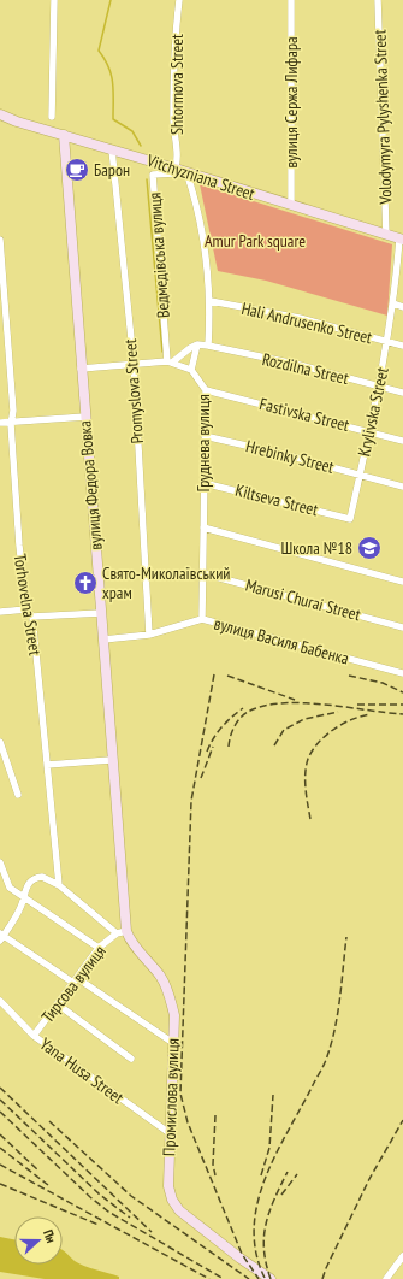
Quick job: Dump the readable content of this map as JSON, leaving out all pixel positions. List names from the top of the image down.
{
  "streets": {
    "street": [
      "Shtormova Street",
      "вулиця Сержа Лифара",
      "Volodymyra Pylyshenka Street",
      "Vitchyzniana Street",
      "Ведмедівська вулиця",
      "Hali Andrusenko Street",
      "Rozdilna Street",
      "Promyslova Street",
      "Krylivska Street",
      "Fastivska Street",
      "Груднева вулиця",
      "Hrebinky Street",
      "вулиця Федора Вовка",
      "Kiltseva Street",
      "Marusi Churai Street",
      "Torhovelna Street",
      "вулиця Василя Бабенка",
      "Тирсова вулиця",
      "Yana Husa Street",
      "Промислова вулиця"
    ]
  },
  "crossings": [
    ["Shtormova Street", "Vitchyzniana Street"],
    ["Shtormova Street", "Ведмедівська вулиця"],
    ["вулиця Сержа Лифара", "Vitchyzniana Street"],
    ["Volodymyra Pylyshenka Street", "Vitchyzniana Street"],
    ["Vitchyzniana Street", "Ведмедівська вулиця"],
    ["Vitchyzniana Street", "Promyslova Street"],
    ["Vitchyzniana Street", "Krylivska Street"],
    ["Vitchyzniana Street", "вулиця Федора Вовка"],
    ["Hali Andrusenko Street", "Krylivska Street"],
    ["Rozdilna Street", "Krylivska Street"],
    ["Promyslova Street", "вулиця Василя Бабенка"],
    ["Krylivska Street", "Fastivska Street"],
    ["Krylivska Street", "Hrebinky Street"],
    ["Krylivska Street", "Kiltseva Street"],
    ["Fastivska Street", "Груднева вулиця"],
    ["Груднева вулиця", "Hrebinky Street"],
    ["Груднева вулиця", "Kiltseva Street"],
    ["Груднева вулиця", "Marusi Churai Street"],
    ["Груднева вулиця", "вулиця Василя Бабенка"],
    ["вулиця Федора Вовка", "вулиця Василя Бабенка"],
    ["вулиця Федора Вовка", "Тирсова вулиця"],
    ["вулиця Федора Вовка", "Промислова вулиця"],
    ["Тирсова вулиця", "Yana Husa Street"],
    ["Yana Husa Street", "Промислова вулиця"]
  ],
  "parks": ["Amur Park square"],
  "places": {
    "cafe": ["Барон"],
    "school or university": ["Школа №18"],
    "church": ["Свято-Миколаївський храм"]
  },
  "north": "right"
}
